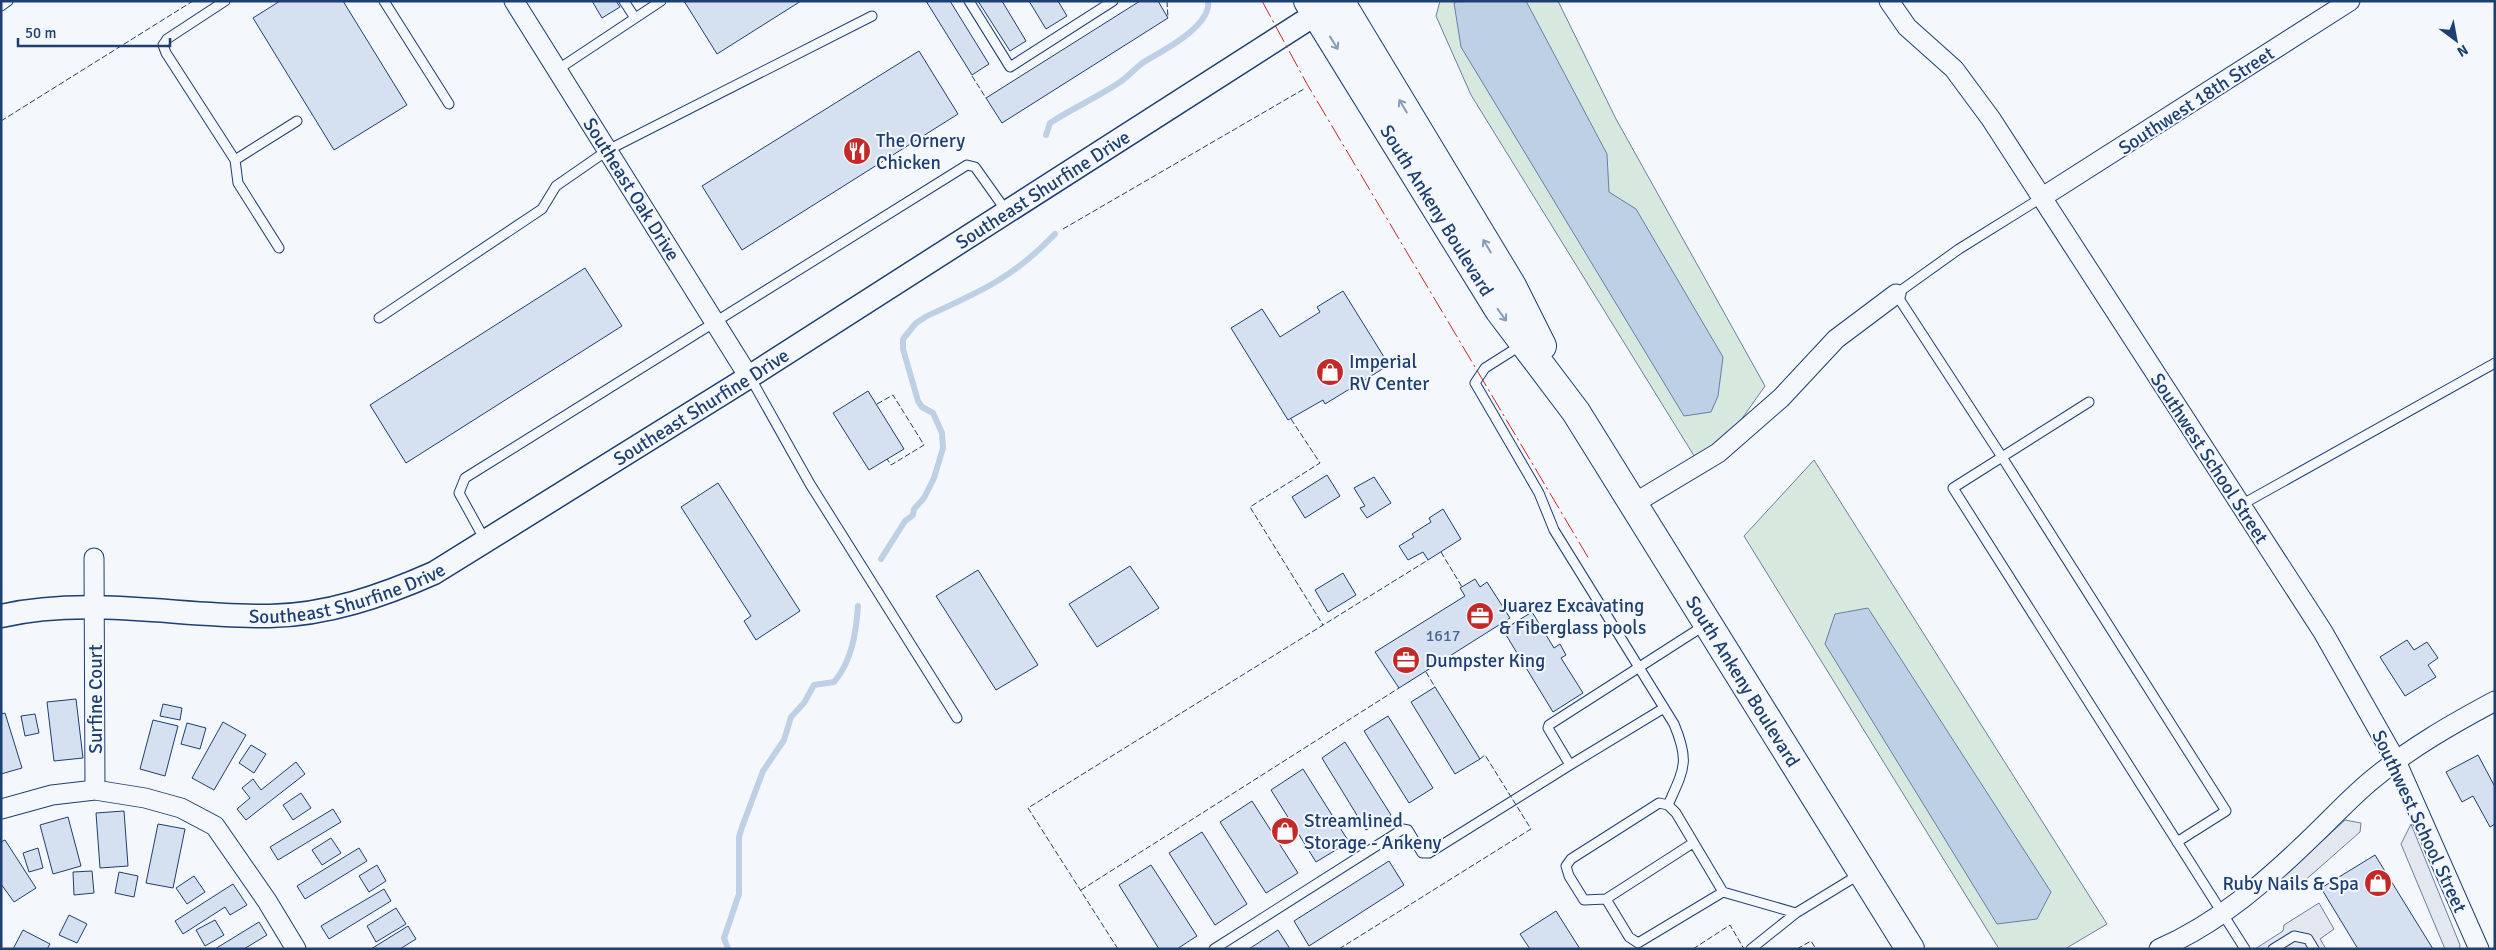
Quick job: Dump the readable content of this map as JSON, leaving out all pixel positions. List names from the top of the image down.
{
  "streets": {
    "main road": ["South Ankeny Boulevard"],
    "street": [
      "Southwest 18th Street",
      "Southeast Oak Drive",
      "Southeast Shurfine Drive",
      "Southwest School Street",
      "Surfine Court"
    ]
  },
  "crossings": [
    ["Southwest 18th Street", "Southwest School Street"],
    ["Southeast Oak Drive", "Southeast Shurfine Drive"],
    ["Southeast Shurfine Drive", "South Ankeny Boulevard"],
    ["Southeast Shurfine Drive", "Surfine Court"]
  ],
  "places": {
    "restaurant": ["The Ornery Chicken"],
    "shop": ["Imperial RV Center", "Streamlined Storage - Ankeny", "Ruby Nails & Spa"],
    "office": ["Juarez Excavating & Fiberglass pools", "Dumpster King"]
  },
  "house_numbers": ["1617"],
  "scale_bar": "50 m",
  "north": "bottom right"
}
